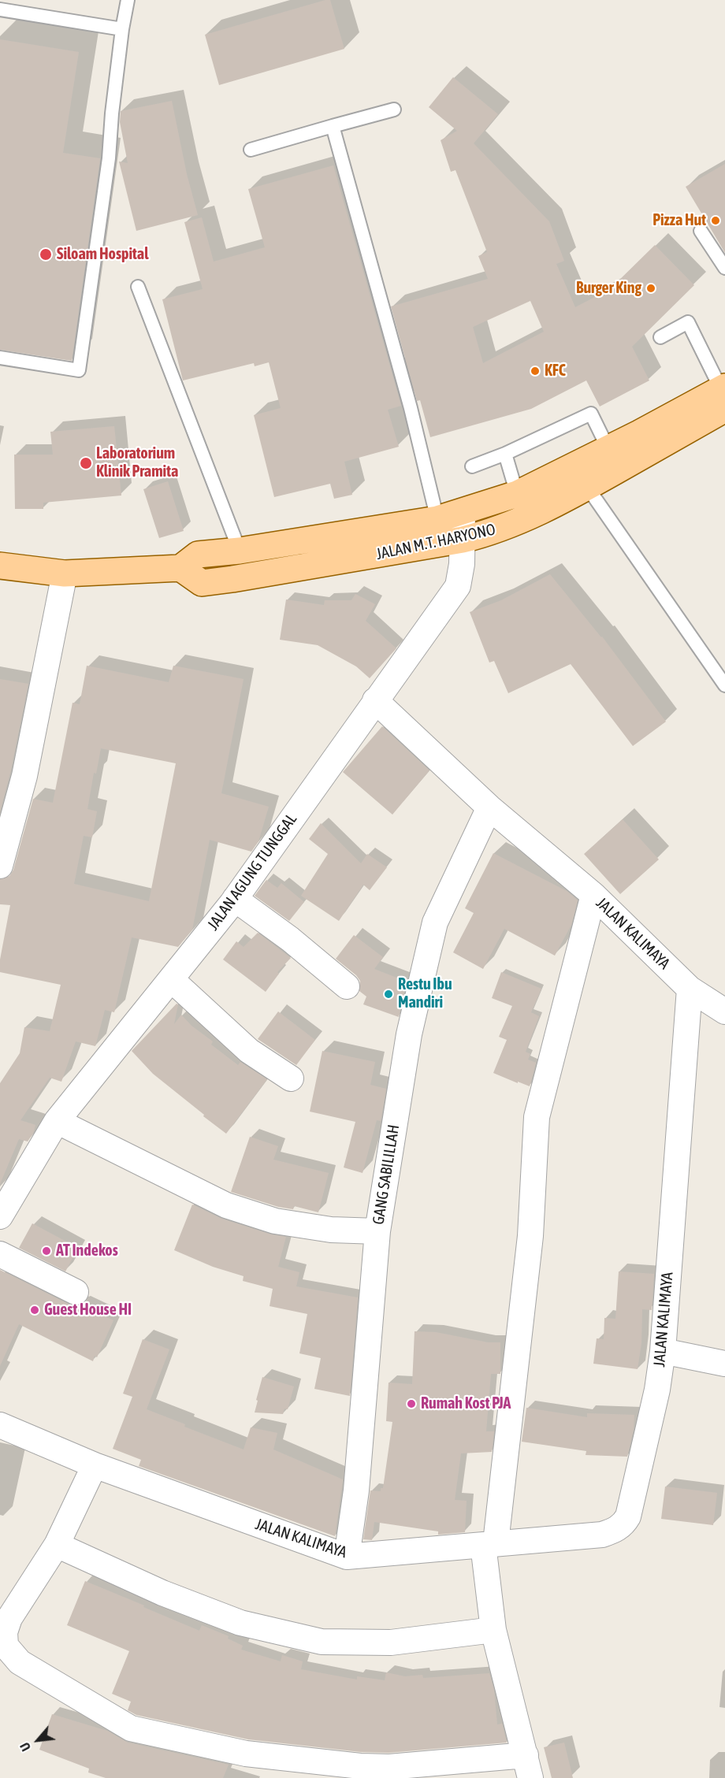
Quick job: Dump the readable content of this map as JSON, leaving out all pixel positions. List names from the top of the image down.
{
  "streets": {
    "main road": ["JALAN M.T. HARYONO"],
    "street": ["JALAN AGUNG TUNGGAL", "JALAN KALIMAYA", "GANG SABILILLAH"]
  },
  "crossings": [
    ["JALAN M.T. HARYONO", "JALAN AGUNG TUNGGAL"],
    ["JALAN AGUNG TUNGGAL", "JALAN KALIMAYA"],
    ["JALAN KALIMAYA", "GANG SABILILLAH"]
  ],
  "places": [
    "Pizza Hut",
    "Siloam Hospital",
    "Burger King",
    "KFC",
    "Laboratorium Klinik Pramita",
    "Restu Ibu Mandiri",
    "AT Indekos",
    "Guest House HI",
    "Rumah Kost PJA"
  ],
  "north": "bottom left"
}
